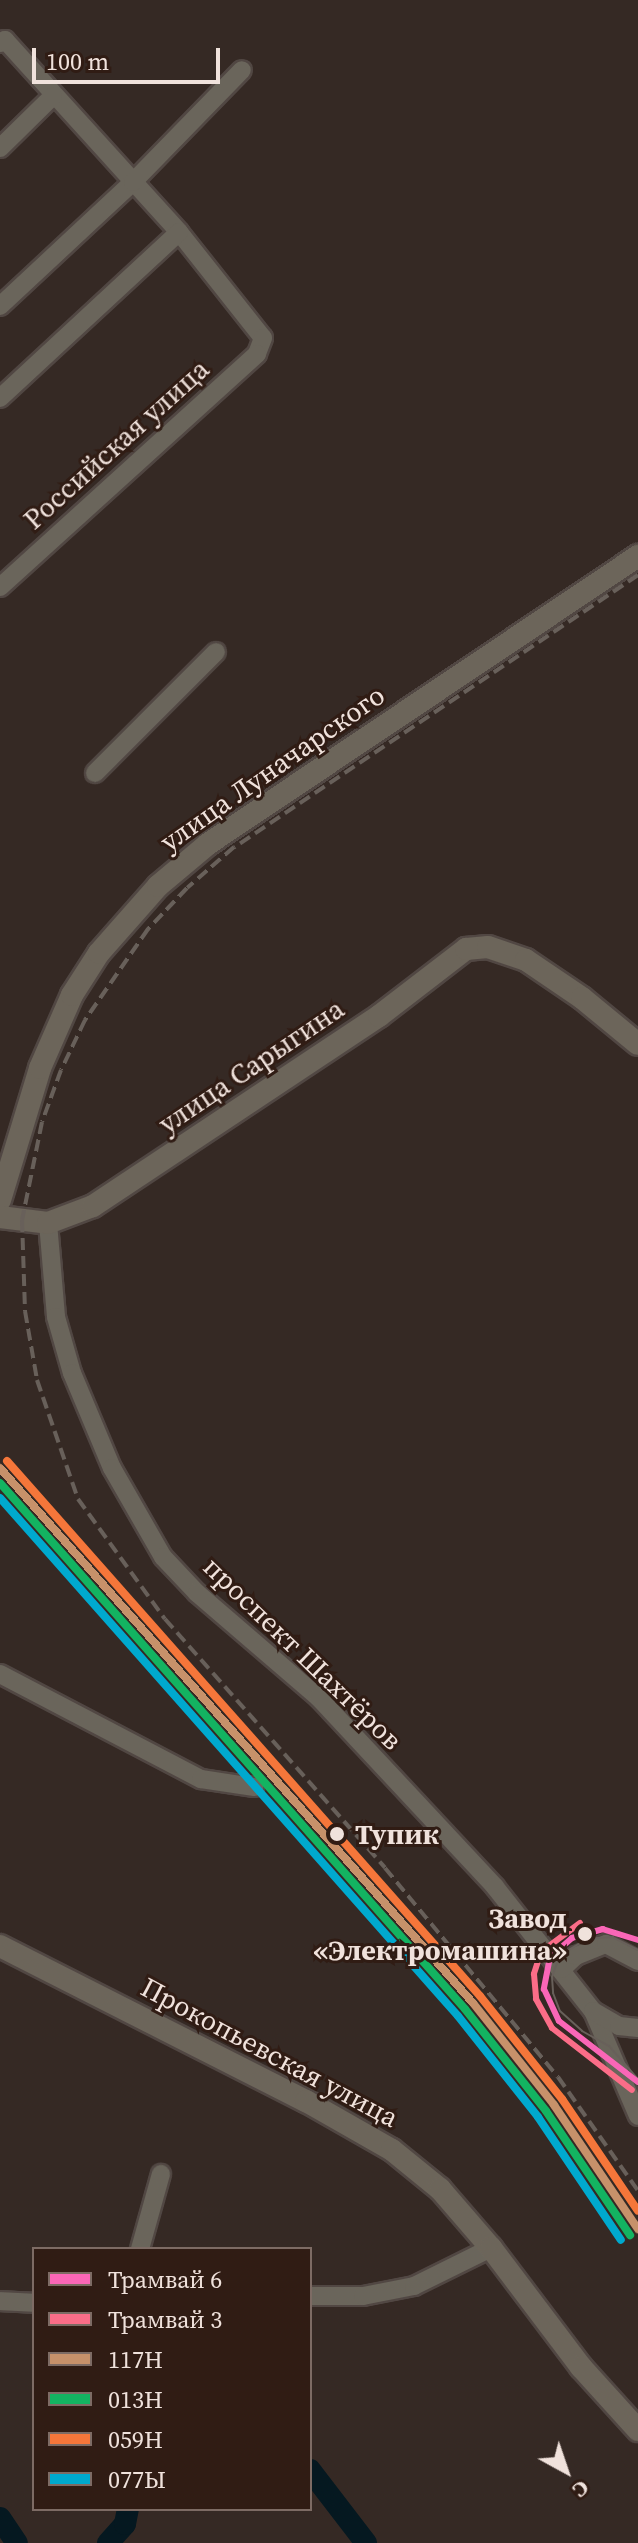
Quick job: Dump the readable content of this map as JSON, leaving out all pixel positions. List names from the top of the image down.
{
  "streets": {
    "main road": ["улица Луначарского", "улица Сарыгина", "Прокопьевская улица"],
    "street": ["Российская улица", "проспект Шахтёров"]
  },
  "crossings": [
    ["улица Луначарского", "улица Сарыгина"],
    ["улица Сарыгина", "проспект Шахтёров"]
  ],
  "places": ["Тупик", "Завод «Электромашина»"],
  "lines": [
    "transit line 059Н",
    "transit line 117Н",
    "transit line 013Н",
    "transit line 077Ы",
    "tram line 3",
    "tram line 6"
  ],
  "legend": [
    "Трамвай 6",
    "Трамвай 3",
    "117Н",
    "013Н",
    "059Н",
    "077Ы"
  ],
  "scale_bar": "100 m",
  "north": "bottom right"
}
